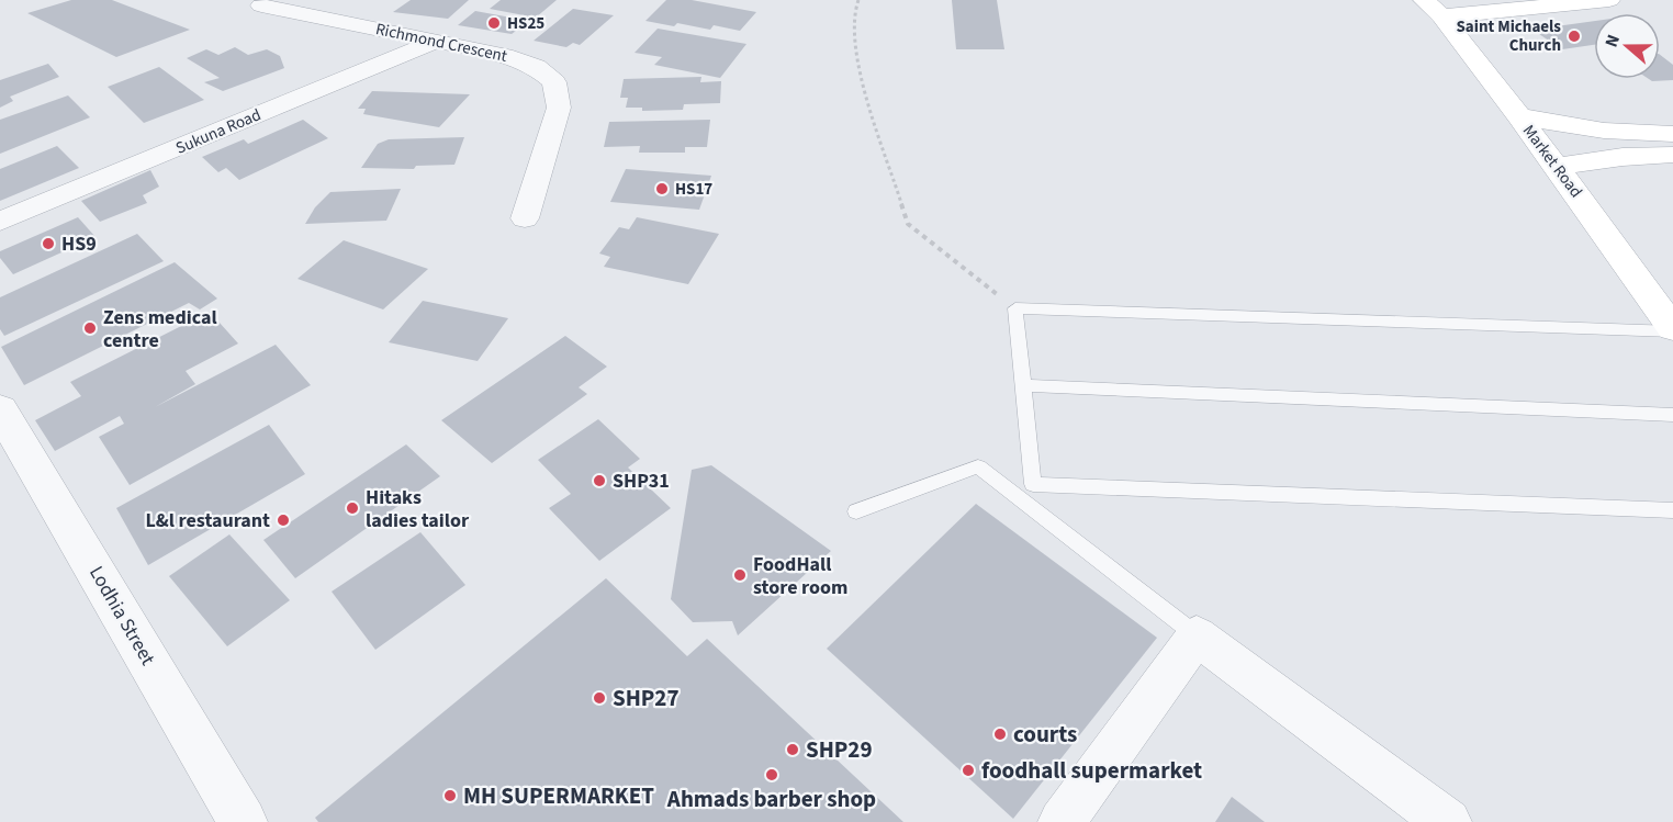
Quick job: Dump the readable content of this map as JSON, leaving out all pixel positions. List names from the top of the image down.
{
  "streets": {
    "main road": ["Market Road"],
    "street": ["Richmond Crescent", "Sukuna Road", "Lodhia Street"]
  },
  "crossings": [
    ["Richmond Crescent", "Sukuna Road"]
  ],
  "places": [
    "HS25",
    "Saint Michaels Church",
    "HS17",
    "HS9",
    "Zens medical centre",
    "SHP31",
    "Hitaks ladies tailor",
    "L&l restaurant",
    "FoodHall store room",
    "SHP27",
    "courts",
    "SHP29",
    "foodhall supermarket",
    "Ahmads barber shop",
    "MH SUPERMARKET"
  ],
  "north": "left"
}
